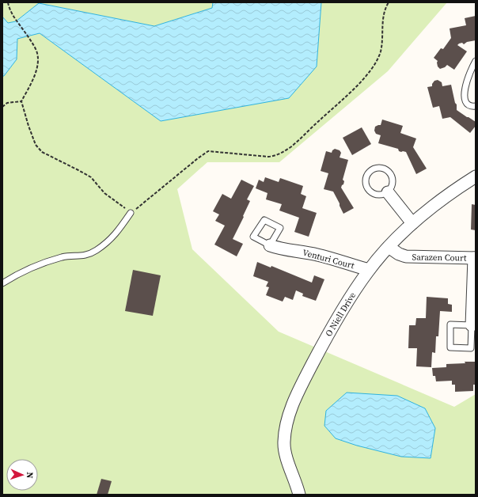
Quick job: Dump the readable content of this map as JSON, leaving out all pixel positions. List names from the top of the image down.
{
  "streets": {
    "street": ["Sarazen Court", "Venturi Court", "O Niell Drive"]
  },
  "crossings": [
    ["Sarazen Court", "O Niell Drive"],
    ["Venturi Court", "O Niell Drive"]
  ],
  "north": "right"
}
